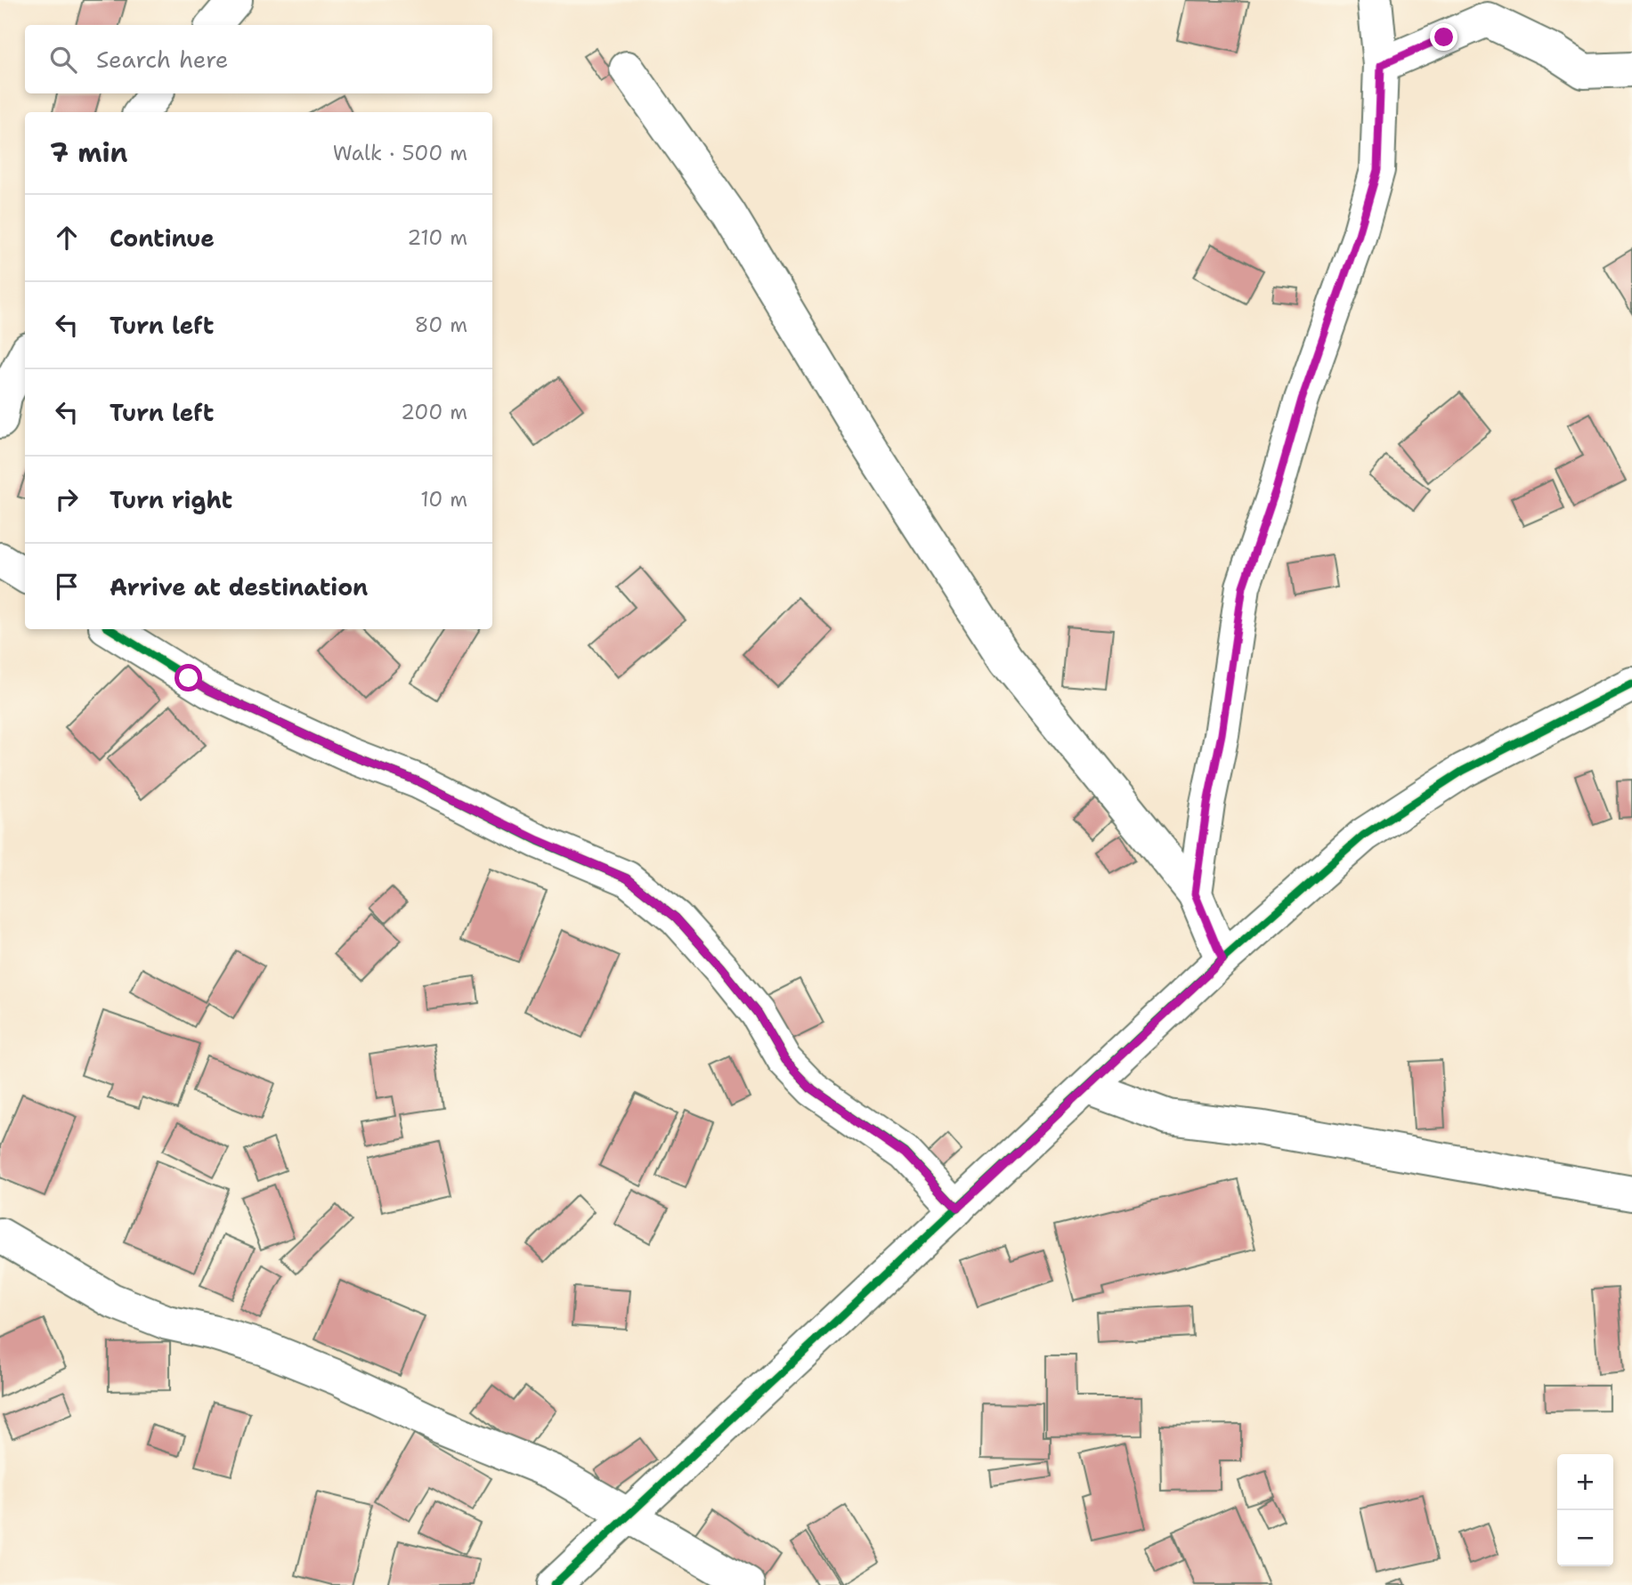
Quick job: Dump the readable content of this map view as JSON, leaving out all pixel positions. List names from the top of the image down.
{
  "page": {
    "search": "Search here",
    "heading": ["7 min", "Walk · 500 m"],
    "list": [
      ["Continue", "210 m"],
      ["Turn left", "80 m"],
      ["Turn left", "200 m"],
      ["Turn right", "10 m"],
      "Arrive at destination"
    ],
    "map_buttons": ["+", "−"]
  }
}
